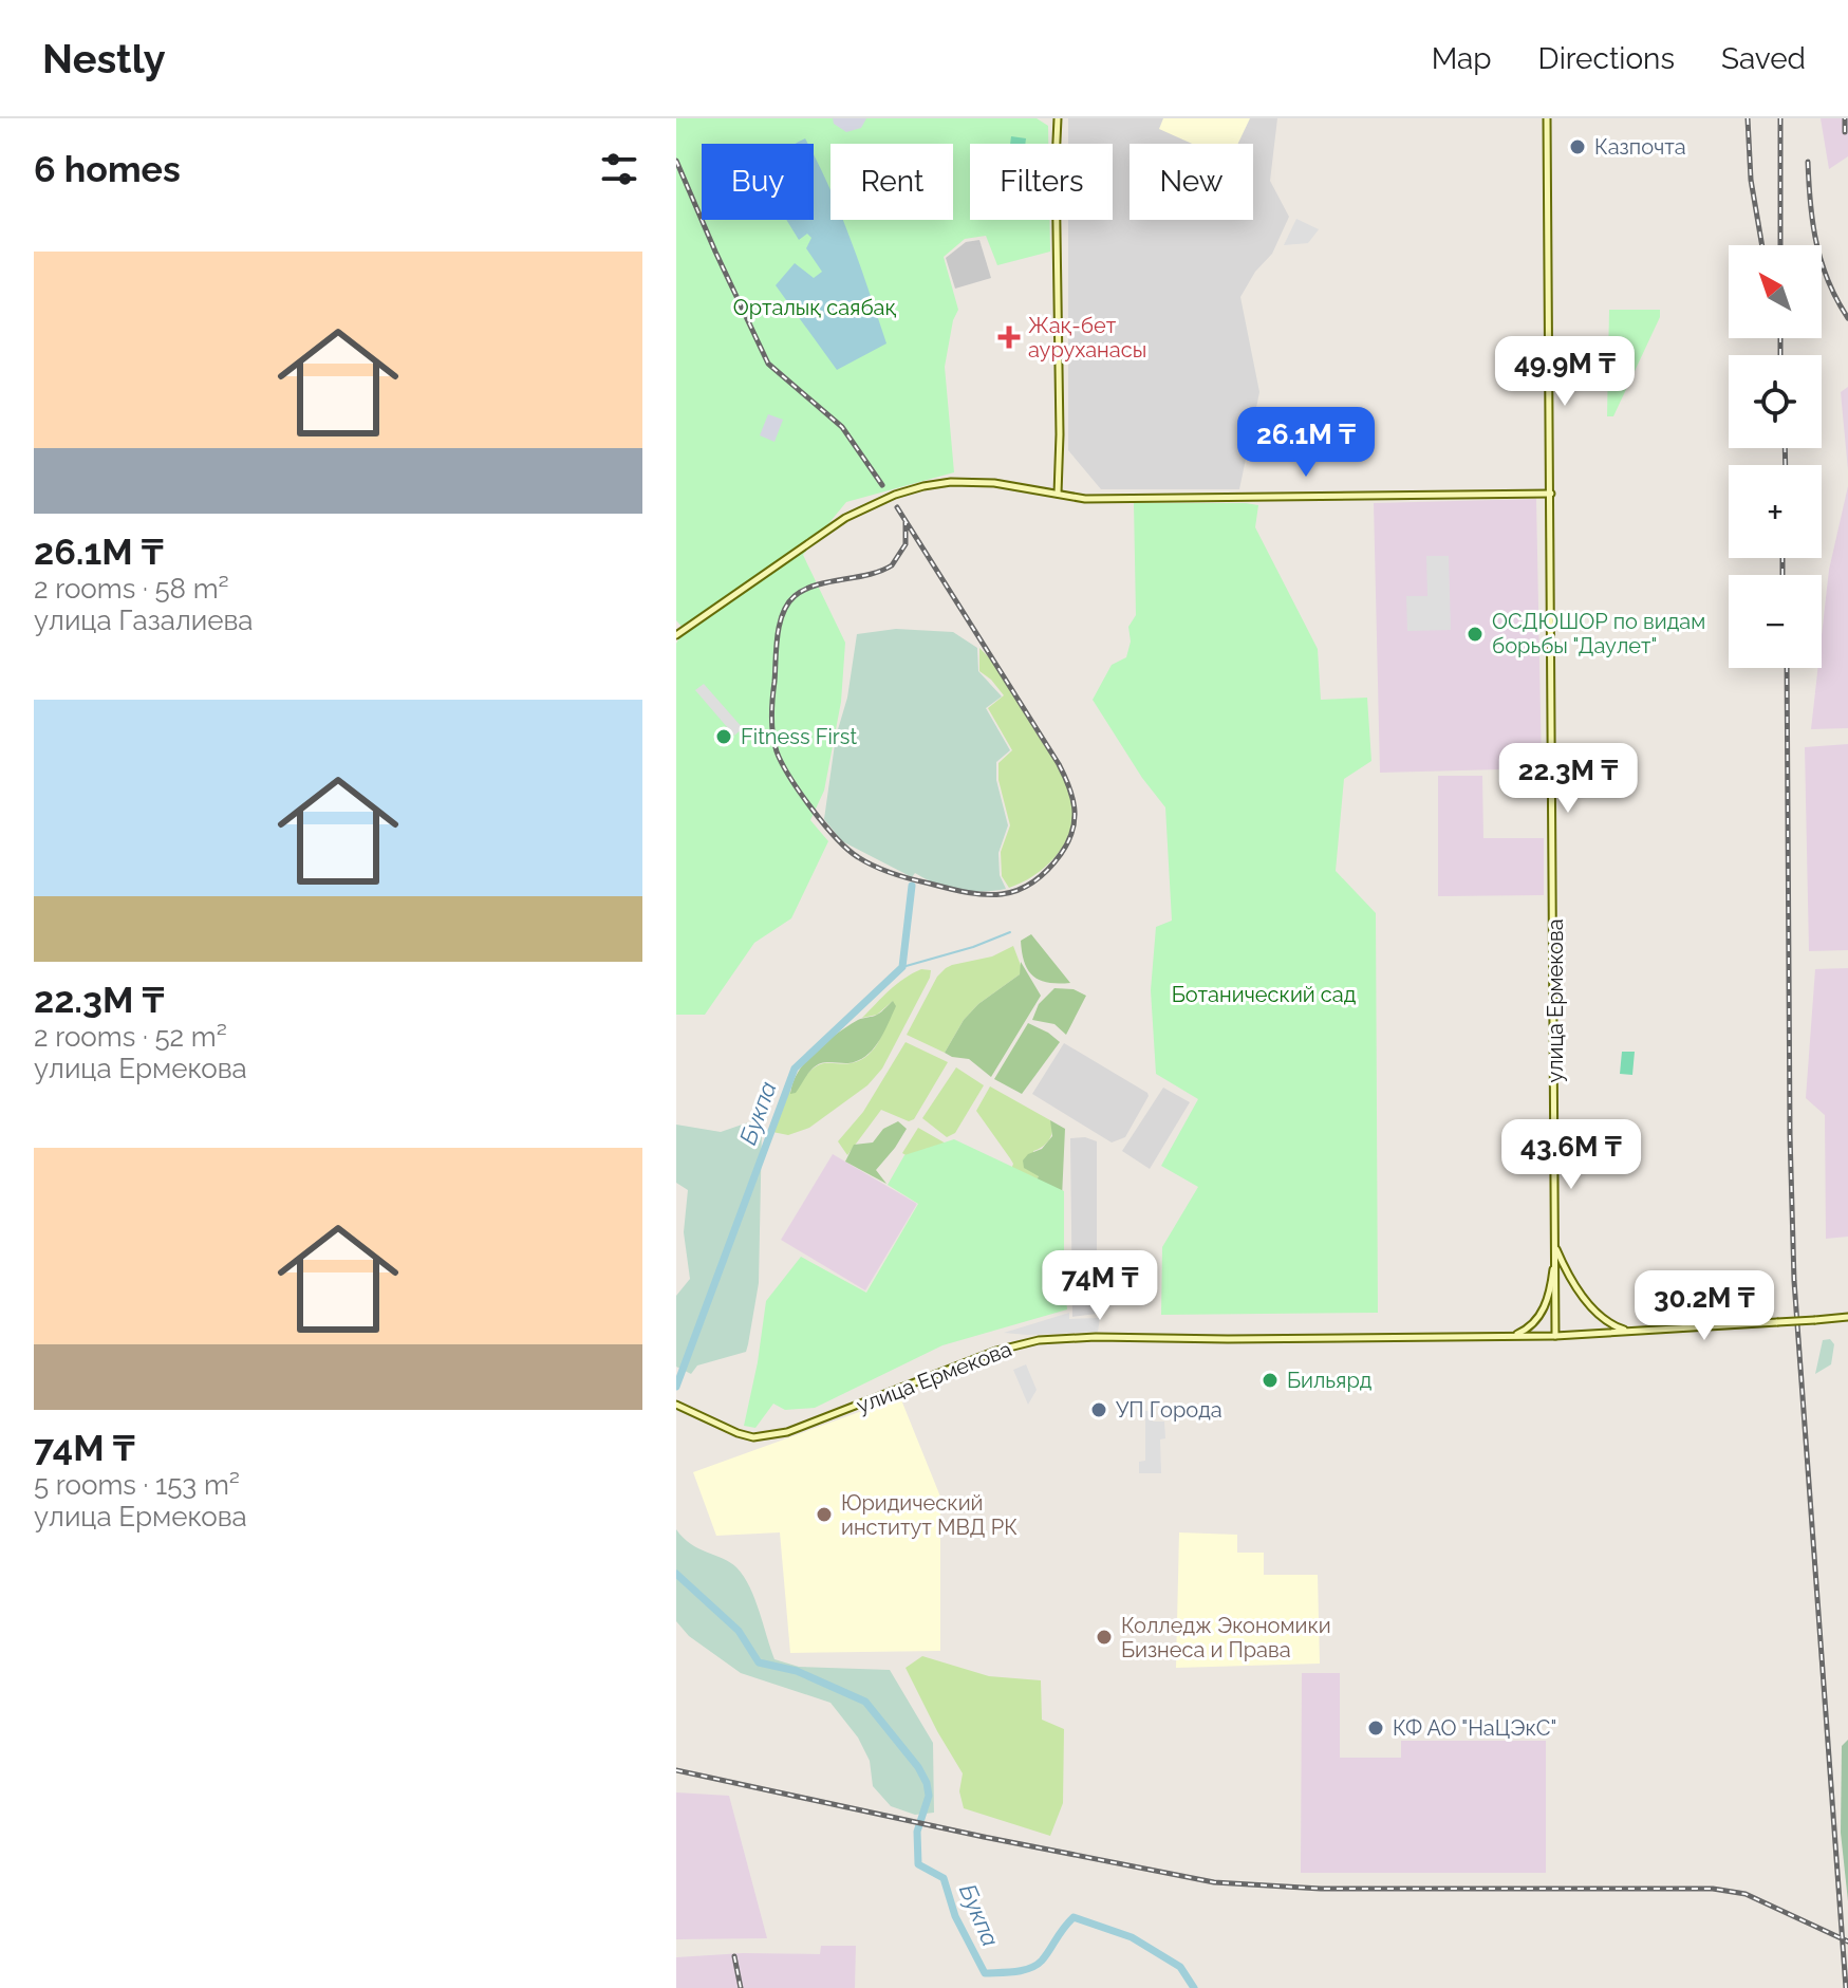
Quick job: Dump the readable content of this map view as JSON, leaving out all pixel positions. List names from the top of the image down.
{
  "streets": {
    "main road": ["улица Ермекова"]
  },
  "water": ["Букпа"],
  "parks": ["Орталық саябақ", "Ботанический сад"],
  "places": {
    "other": [
      "Казпочта",
      "ОСДЮШОР по видам борьбы \"Даулет\"",
      "Fitness First",
      "Бильярд",
      "УП Города",
      "Юридический институт МВД РК",
      "Колледж Экономики Бизнеса и Права",
      "КФ АО \"НаЦЭкС\""
    ],
    "health": ["Жақ-бет ауруханасы"]
  },
  "north": "top left",
  "page": {
    "header": "Nestly",
    "nav": ["Map", "Directions", "Saved"],
    "heading": "6 homes",
    "chip": [
      "Buy",
      "Rent",
      "Filters",
      "New"
    ],
    "list": [
      {
        "name": "26.1M ₸",
        "note": "2 rooms · 58 m² · улица Газалиева"
      },
      {
        "name": "22.3M ₸",
        "note": "2 rooms · 52 m² · улица Ермекова"
      },
      {
        "name": "74M ₸",
        "note": "5 rooms · 153 m² · улица Ермекова"
      }
    ],
    "map_buttons": ["+", "−"],
    "price": [
      "49.9M ₸",
      "26.1M ₸",
      "22.3M ₸",
      "43.6M ₸",
      "74M ₸",
      "30.2M ₸"
    ]
  }
}
